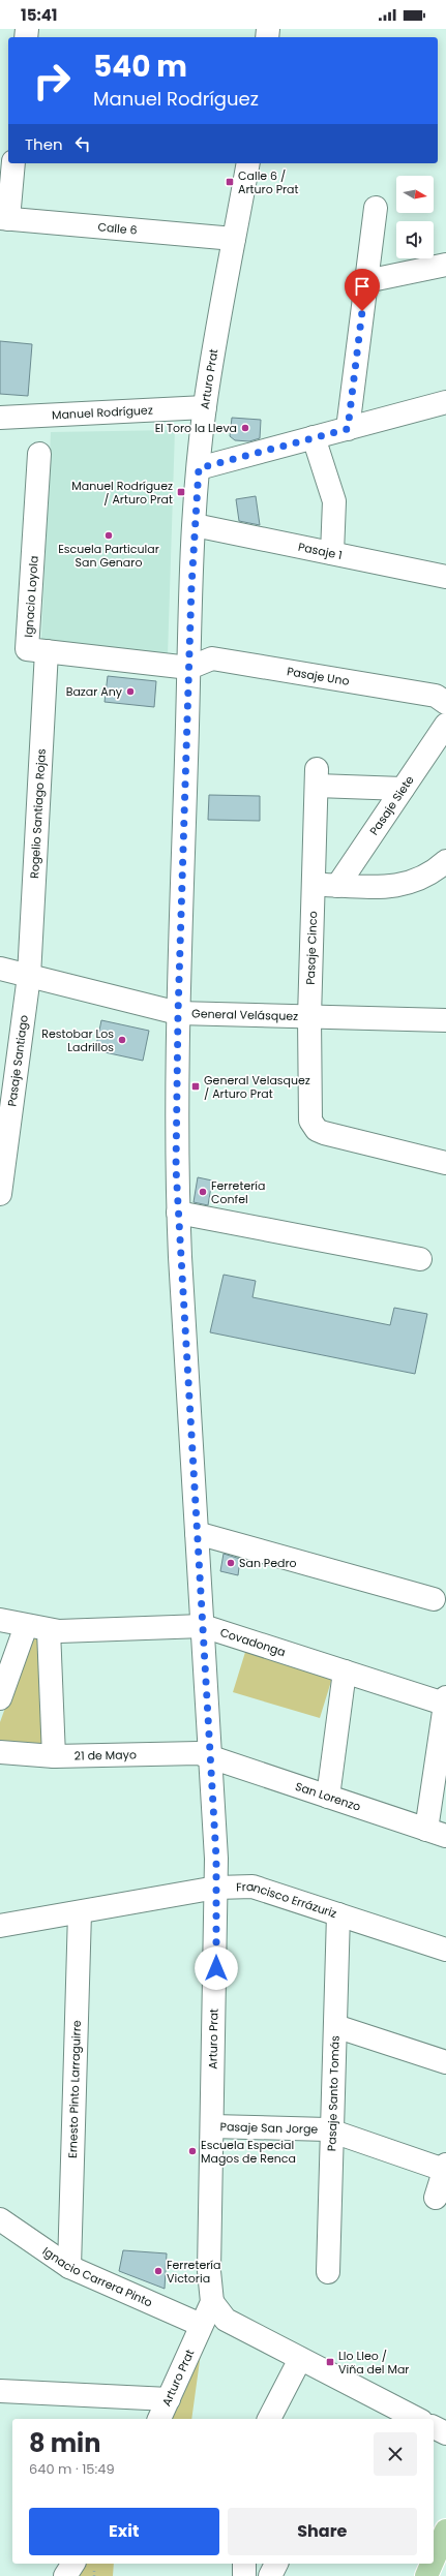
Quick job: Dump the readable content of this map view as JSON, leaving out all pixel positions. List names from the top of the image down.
{
  "streets": {
    "street": [
      "Calle 6",
      "Arturo Prat",
      "Manuel Rodríguez",
      "Pasaje 1",
      "Ignacio Loyola",
      "Pasaje Uno",
      "Pasaje Siete",
      "Rogelio Santiago Rojas",
      "Pasaje Cinco",
      "General Velásquez",
      "Pasaje Santiago",
      "Covadonga",
      "21 de Mayo",
      "San Lorenzo",
      "Francisco Errázuriz",
      "Ernesto Pinto Larraguirre",
      "Pasaje Santo Tomás",
      "Pasaje San Jorge",
      "Ignacio Carrera Pinto"
    ]
  },
  "crossings": [
    ["Calle 6", "Arturo Prat"],
    ["Arturo Prat", "Manuel Rodríguez"],
    ["Arturo Prat", "Pasaje 1"],
    ["Arturo Prat", "Ignacio Loyola"],
    ["Arturo Prat", "Pasaje Uno"],
    ["Arturo Prat", "General Velásquez"],
    ["Arturo Prat", "Covadonga"],
    ["Arturo Prat", "21 de Mayo"],
    ["Arturo Prat", "San Lorenzo"],
    ["Arturo Prat", "Francisco Errázuriz"],
    ["Arturo Prat", "Pasaje San Jorge"],
    ["Arturo Prat", "Ignacio Carrera Pinto"],
    ["Ignacio Loyola", "Pasaje Uno"],
    ["Ignacio Loyola", "Rogelio Santiago Rojas"],
    ["Pasaje Siete", "Pasaje Cinco"],
    ["Rogelio Santiago Rojas", "General Velásquez"],
    ["Rogelio Santiago Rojas", "Pasaje Santiago"],
    ["Pasaje Cinco", "General Velásquez"],
    ["General Velásquez", "Pasaje Santiago"],
    ["21 de Mayo", "San Lorenzo"],
    ["Francisco Errázuriz", "Ernesto Pinto Larraguirre"],
    ["Francisco Errázuriz", "Pasaje Santo Tomás"],
    ["Ernesto Pinto Larraguirre", "Ignacio Carrera Pinto"],
    ["Pasaje Santo Tomás", "Pasaje San Jorge"]
  ],
  "places": {
    "transit": [
      "Calle 6 / Arturo Prat",
      "Manuel Rodríguez / Arturo Prat",
      "General Velasquez / Arturo Prat",
      "Llo Lleo / Viña del Mar"
    ],
    "other": [
      "El Toro la Lleva",
      "Escuela Particular San Genaro",
      "Bazar Any",
      "Restobar Los Ladrillos",
      "Ferretería Confel",
      "San Pedro",
      "Escuela Especial Magos de Renca",
      "Ferretería Victoria"
    ]
  },
  "north": "right",
  "page": {
    "status": "15:41",
    "turn": ["540 m", "Manuel Rodríguez"],
    "then": "Then",
    "heading": ["8 min", "640 m · 15:49"],
    "buttons": ["Exit", "Share"]
  }
}
